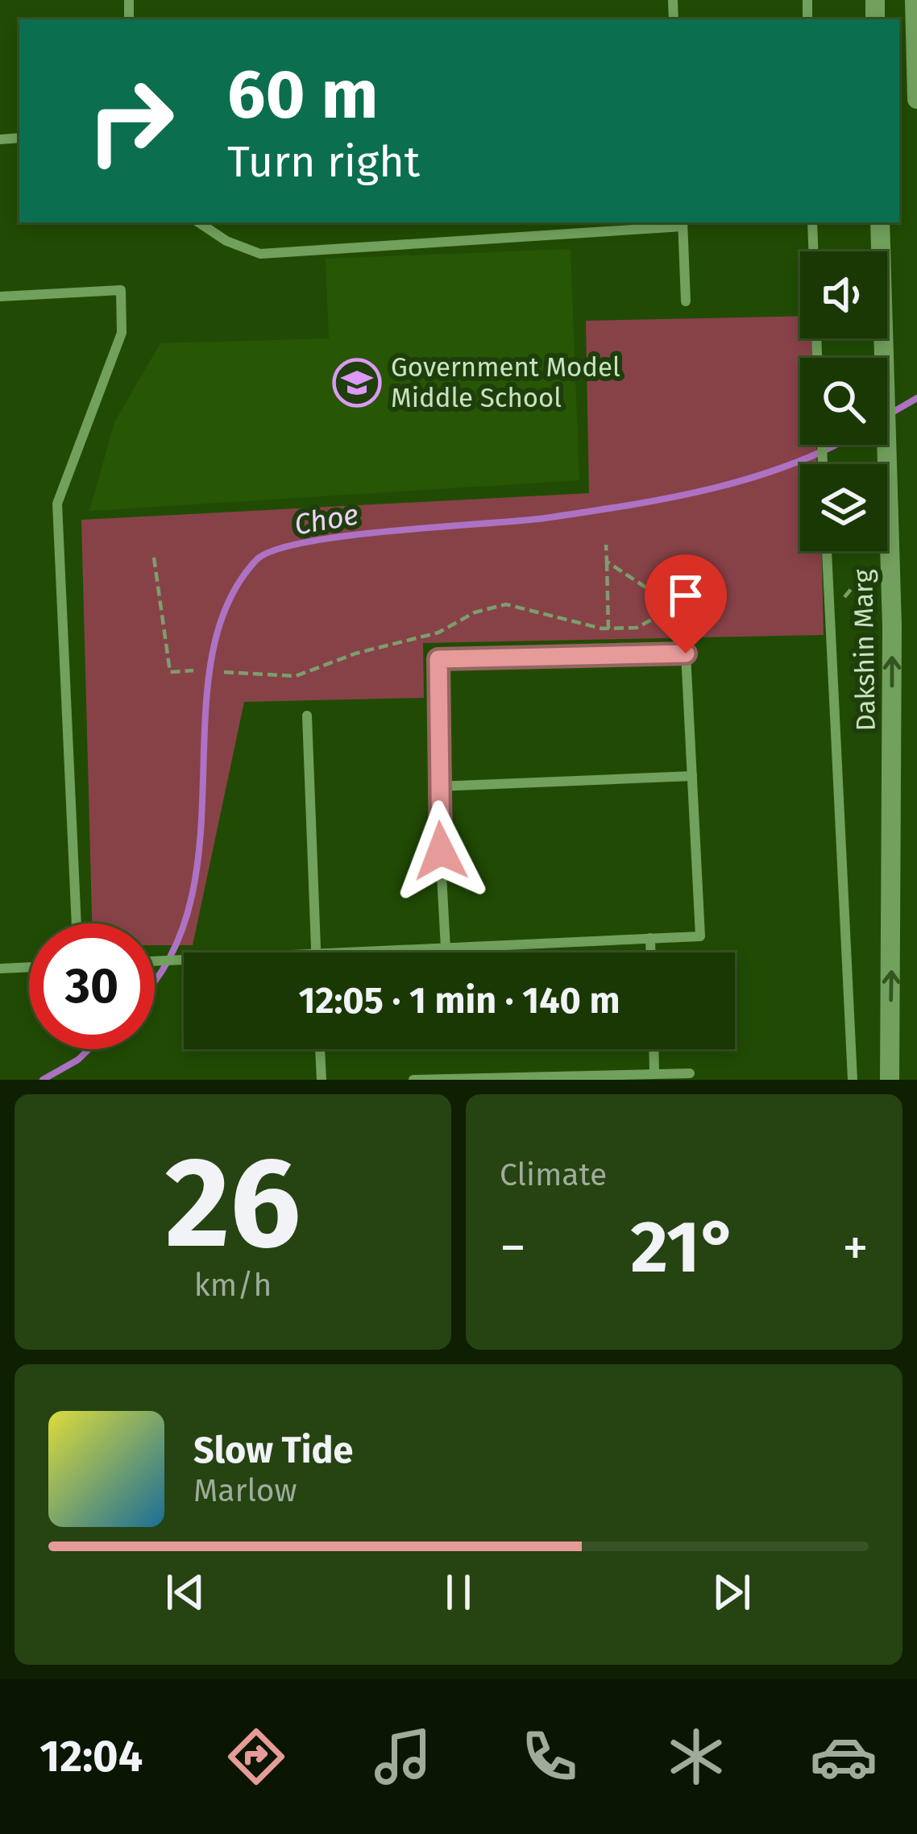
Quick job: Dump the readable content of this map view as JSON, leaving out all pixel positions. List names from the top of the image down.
{
  "streets": {
    "main road": ["Dakshin Marg"]
  },
  "one_way": ["Dakshin Marg"],
  "water": ["Choe"],
  "places": {
    "school or university": ["Government Model Middle School"]
  },
  "page": {
    "turn": ["60 m", "Turn right"],
    "limit": "30",
    "trip": "12:05 · 1 min · 140 m",
    "tile": [
      ["26", "km/h"],
      "Climate"
    ],
    "heat": ["−", "21°", "+"],
    "song": ["Slow Tide", "Marlow"],
    "tabs": "12:04"
  }
}
